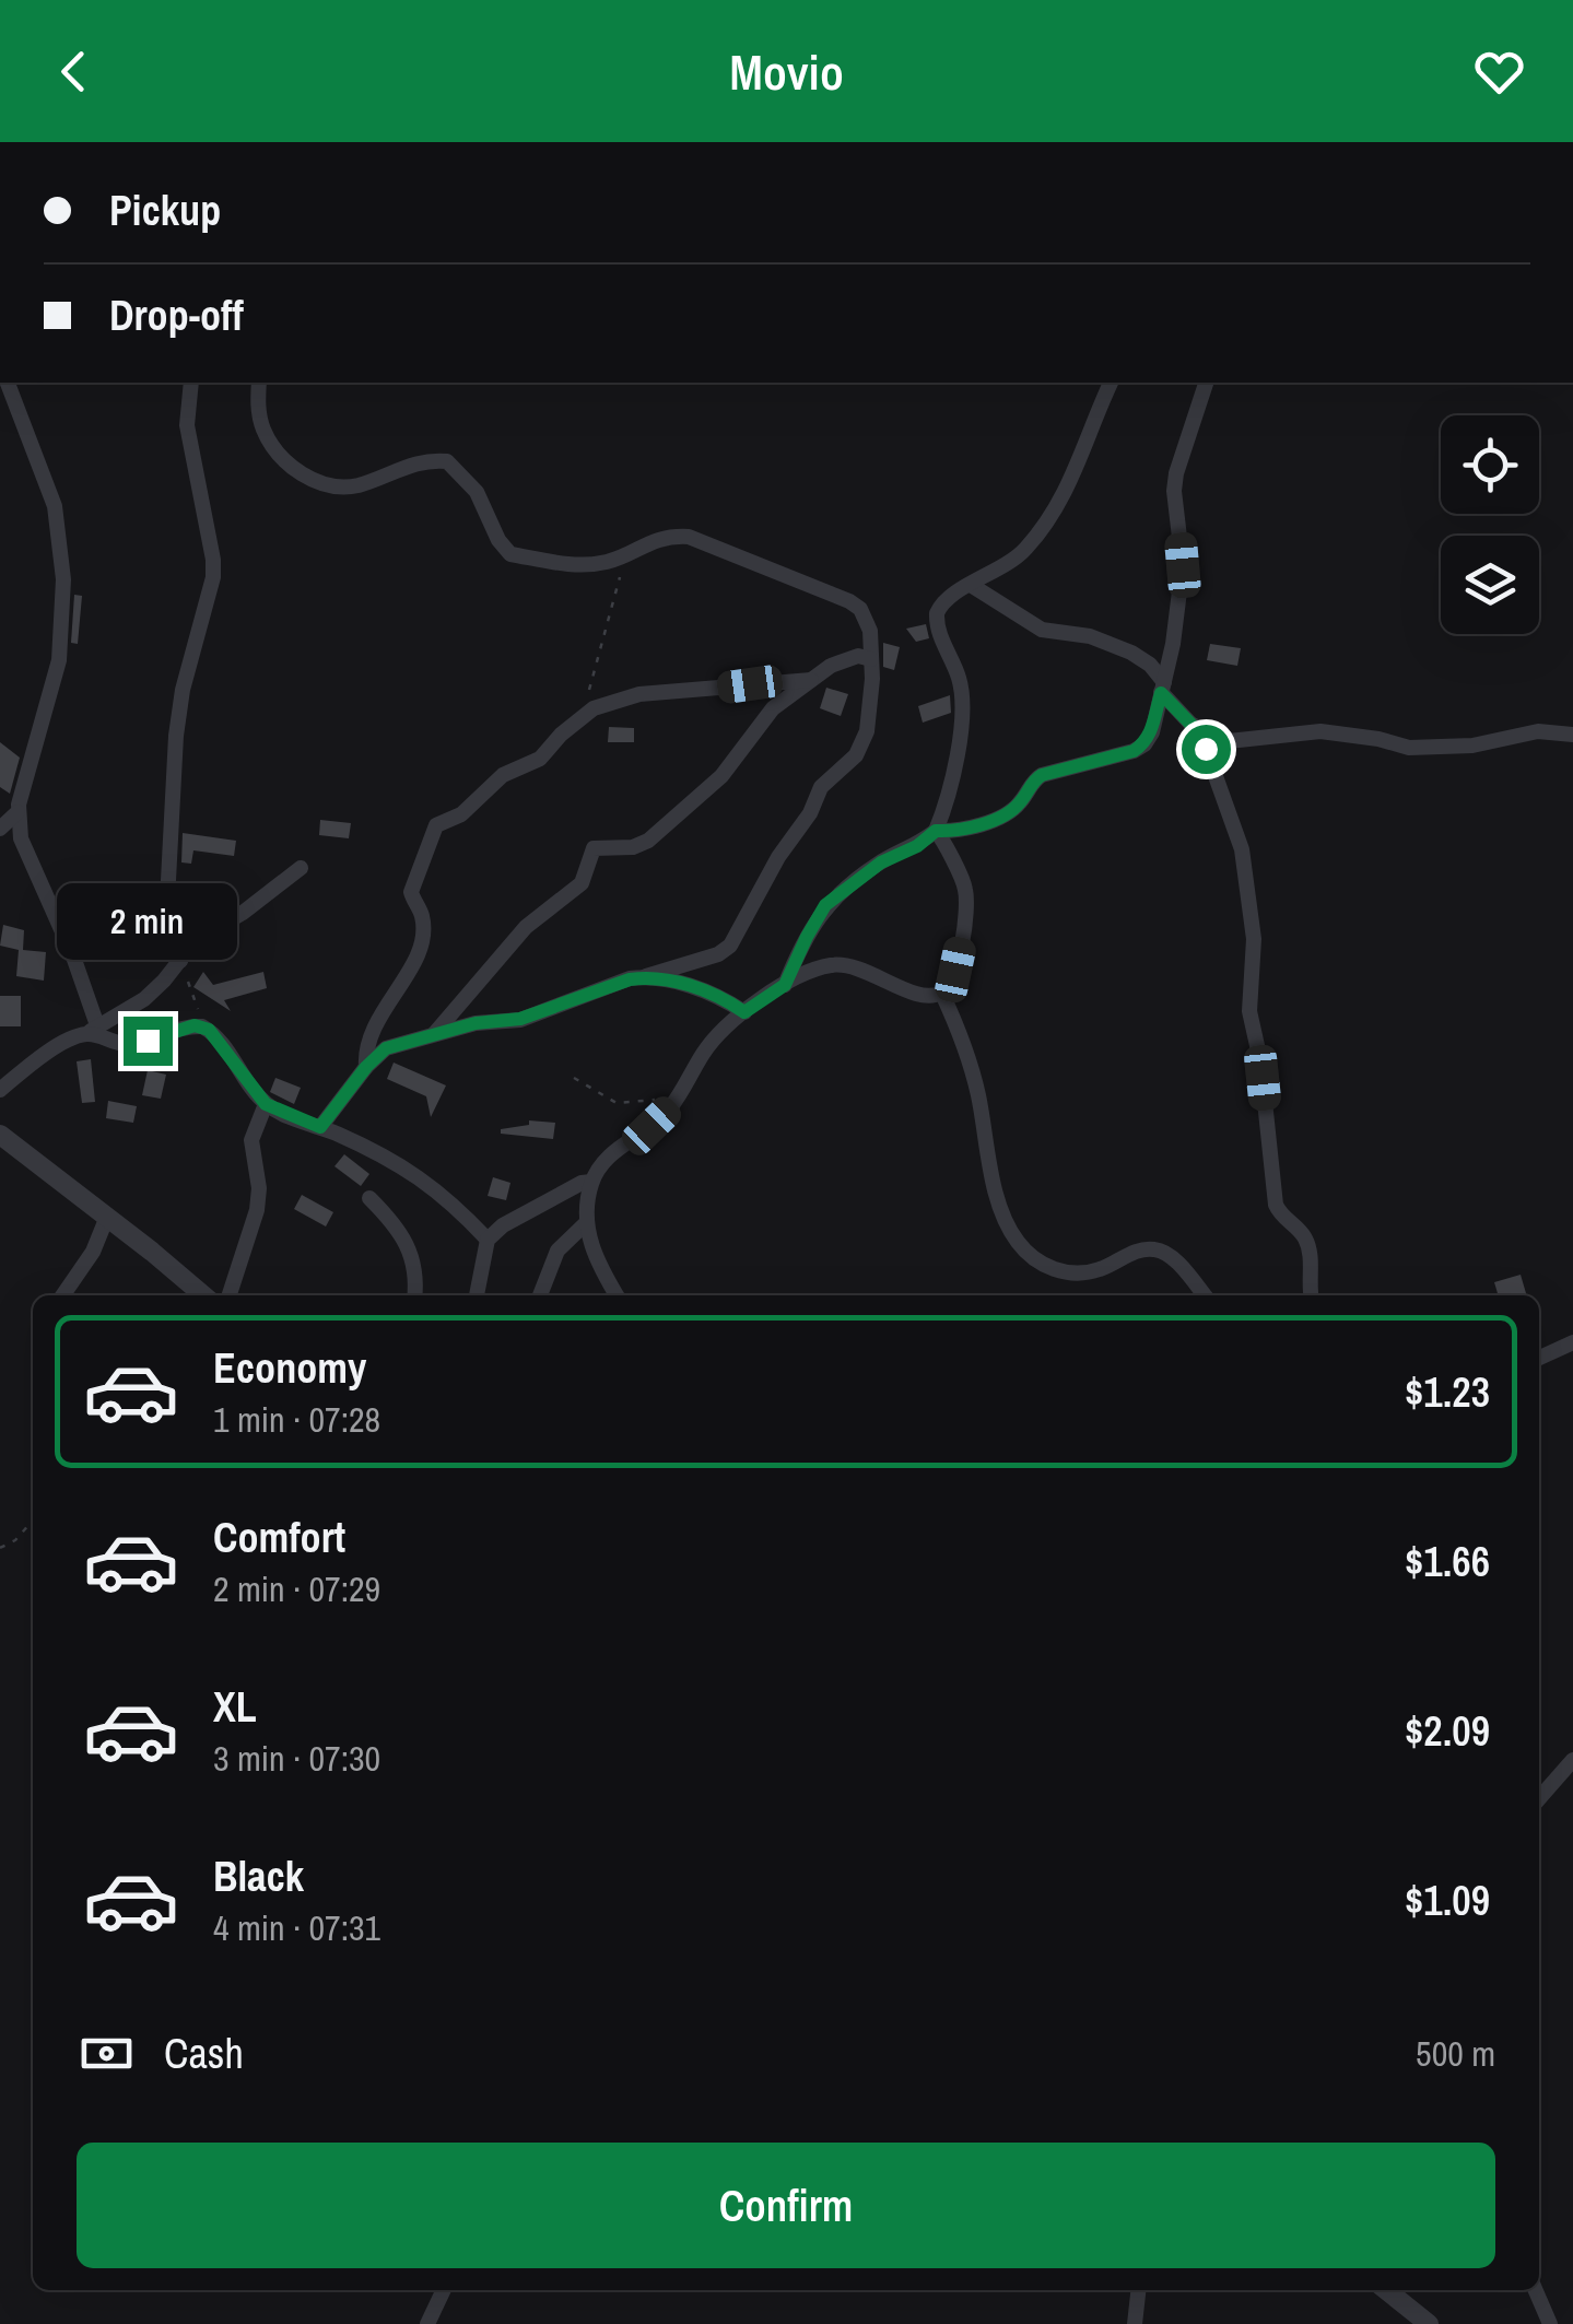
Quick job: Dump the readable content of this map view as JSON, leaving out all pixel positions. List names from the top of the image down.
{
  "page": {
    "header": "Movio",
    "banner": ["Pickup", "Drop-off"],
    "bubble": "2 min",
    "list": [
      {
        "name": "Economy",
        "note": "1 min · 07:28",
        "value": "$1.23"
      },
      {
        "name": "Comfort",
        "note": "2 min · 07:29",
        "value": "$1.66"
      },
      {
        "name": "XL",
        "note": "3 min · 07:30",
        "value": "$2.09"
      },
      {
        "name": "Black",
        "note": "4 min · 07:31",
        "value": "$1.09"
      }
    ],
    "pay": ["Cash", "500 m"],
    "buttons": "Confirm"
  }
}
